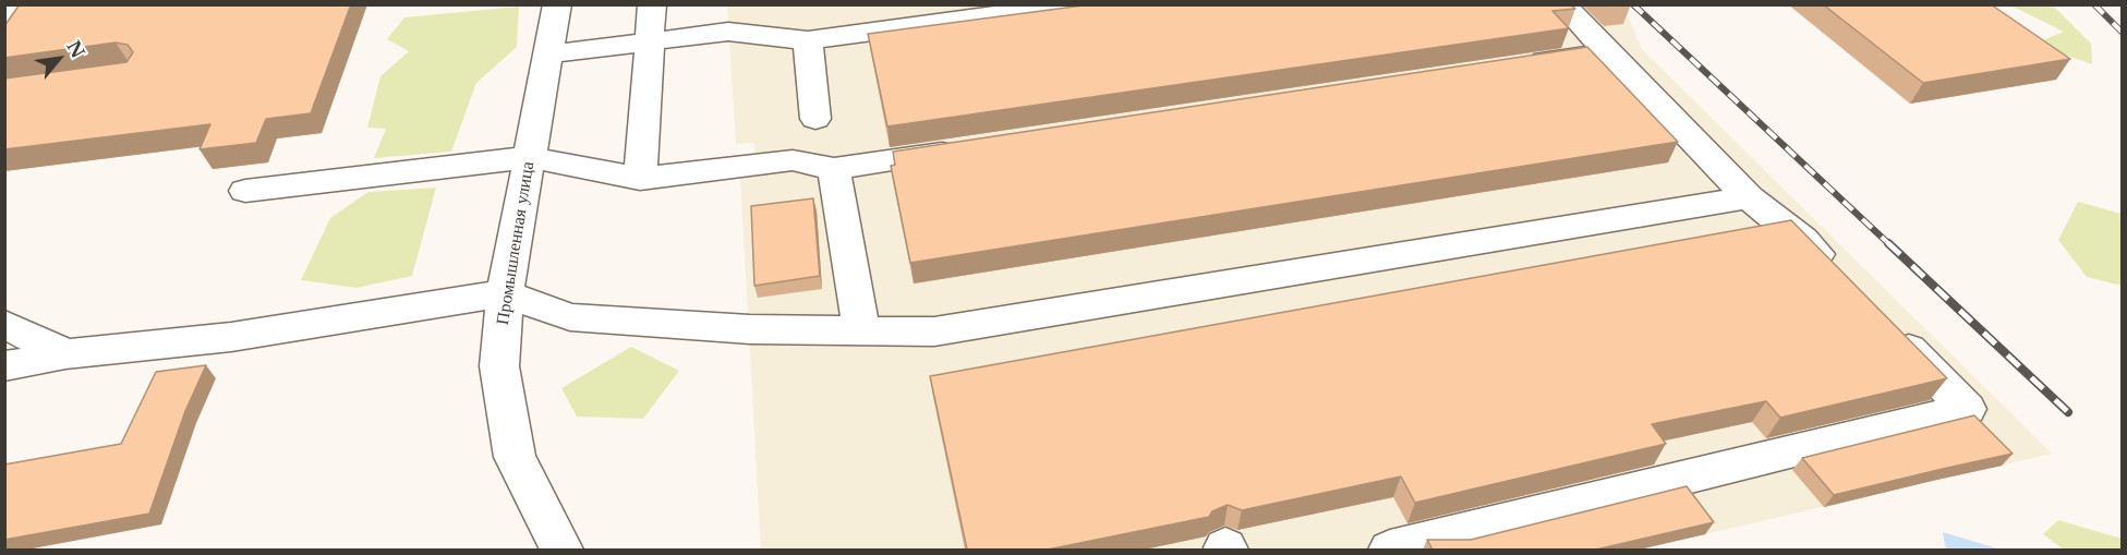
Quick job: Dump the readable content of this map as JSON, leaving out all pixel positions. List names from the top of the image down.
{
  "streets": {
    "street": ["Промышленная улица"]
  },
  "north": "top right"
}
